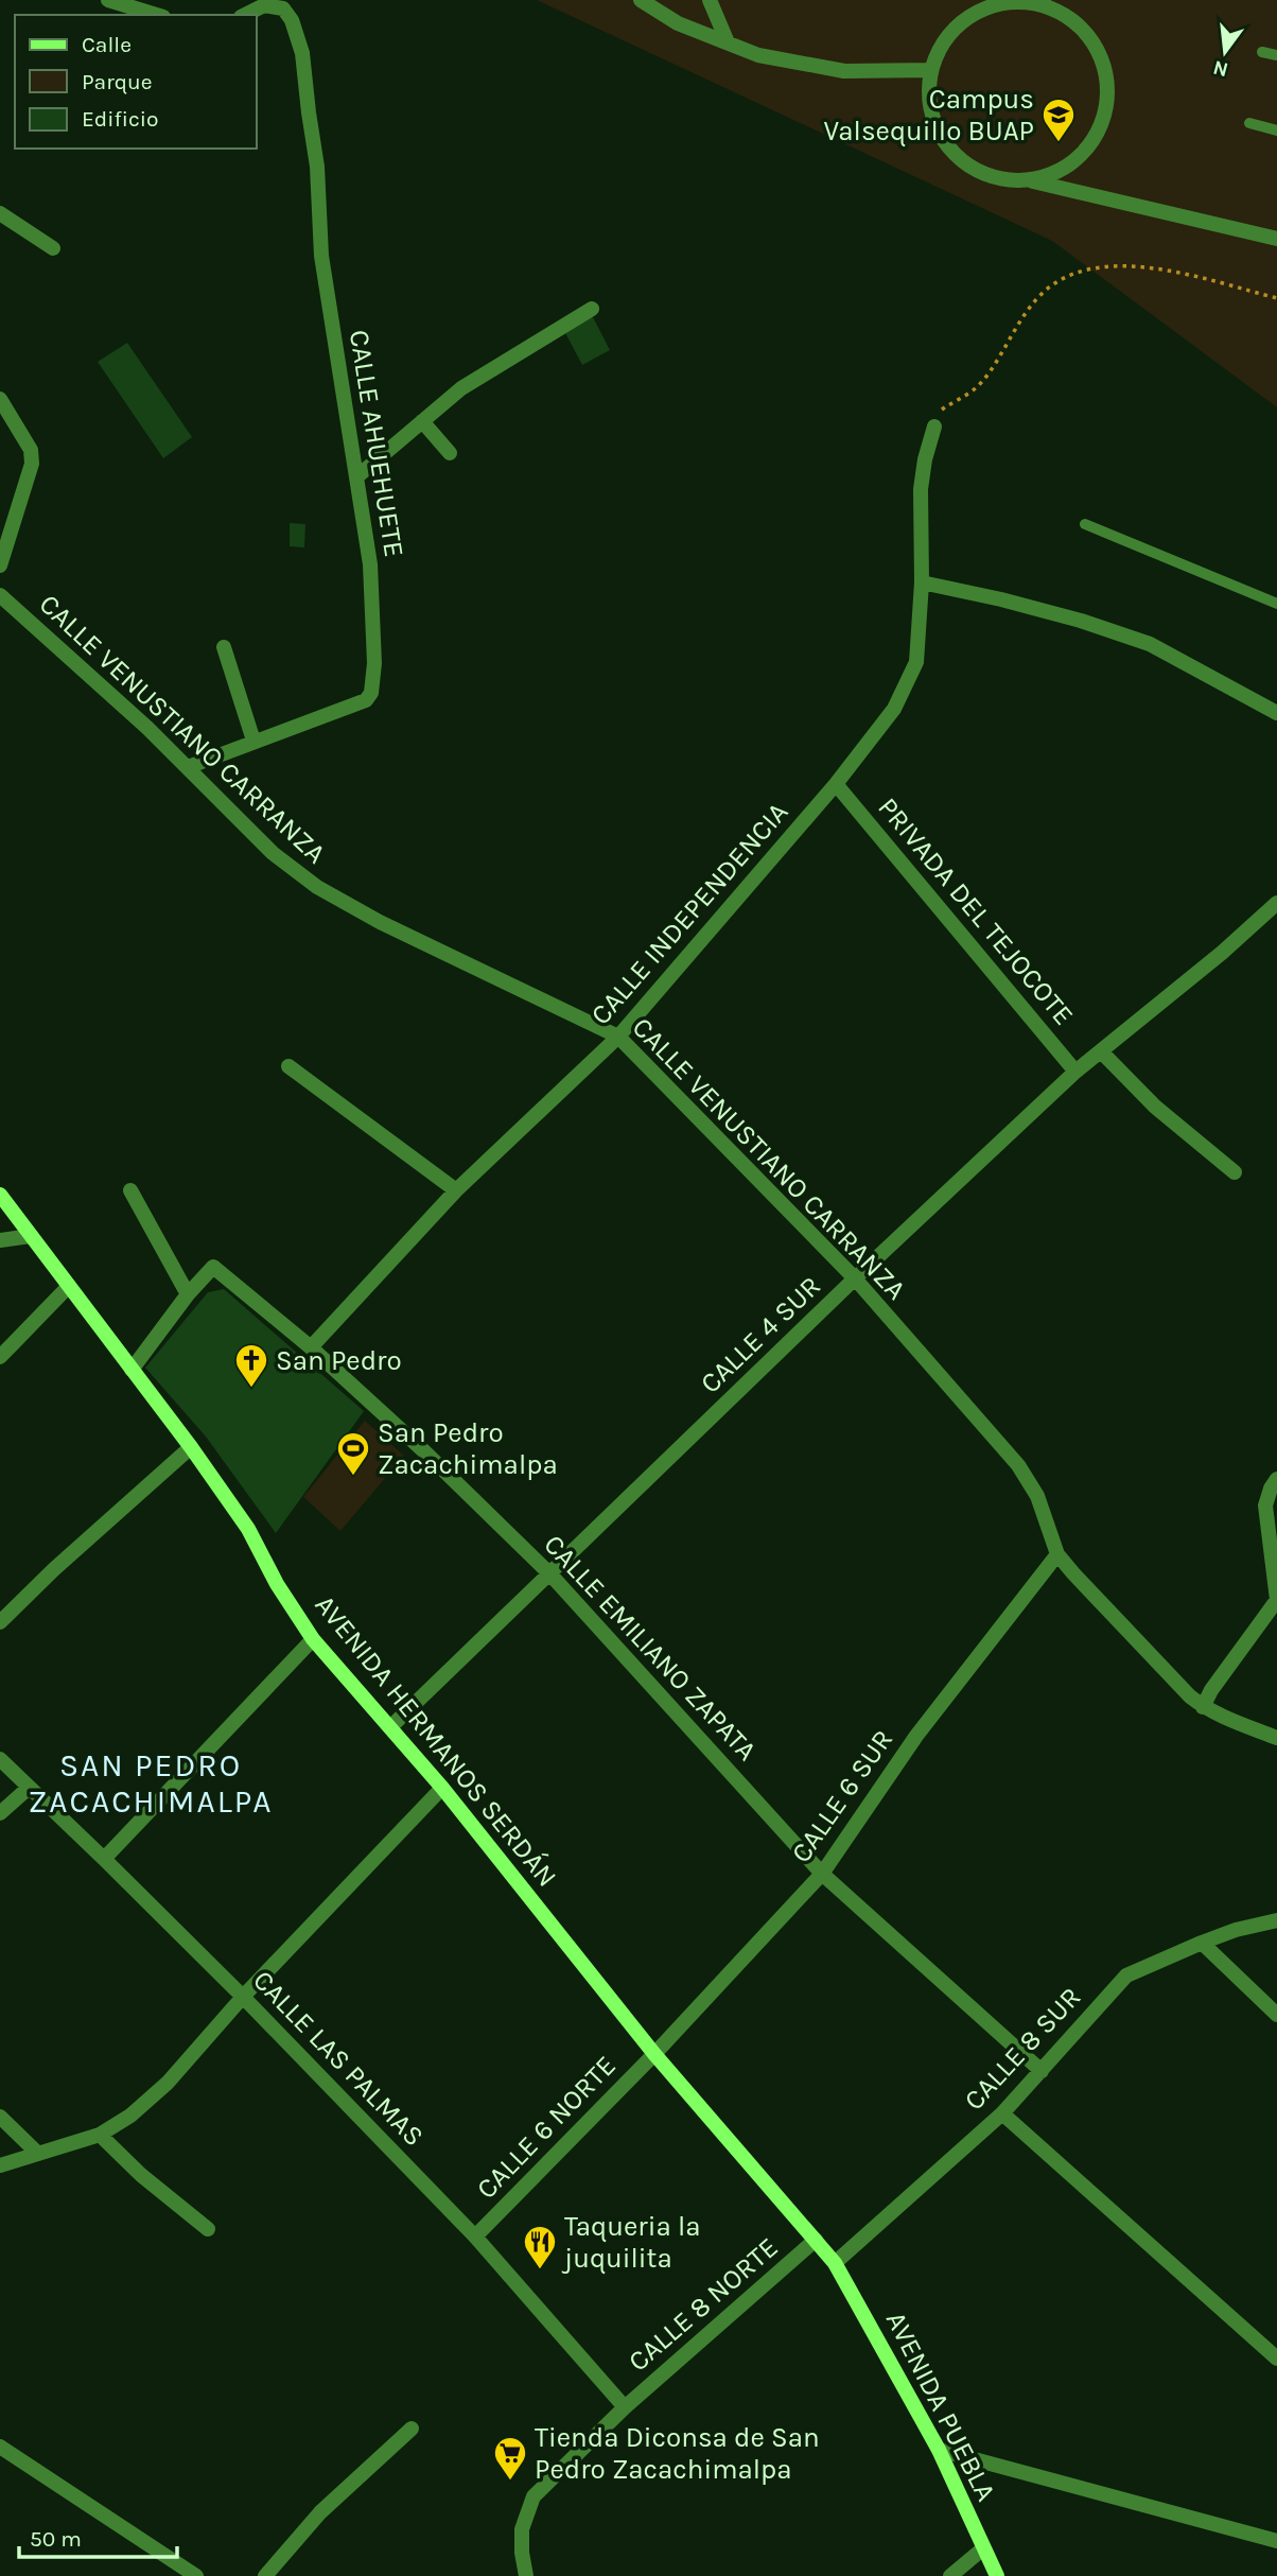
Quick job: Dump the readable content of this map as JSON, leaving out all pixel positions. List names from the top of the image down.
{
  "streets": {
    "street": [
      "CALLE AHUEHUETE",
      "CALLE VENUSTIANO CARRANZA",
      "PRIVADA DEL TEJOCOTE",
      "CALLE INDEPENDENCIA",
      "CALLE 4 SUR",
      "CALLE EMILIANO ZAPATA",
      "AVENIDA HERMANOS SERDÁN",
      "CALLE 6 SUR",
      "CALLE 8 SUR",
      "CALLE LAS PALMAS",
      "CALLE 6 NORTE",
      "CALLE 8 NORTE",
      "AVENIDA PUEBLA"
    ]
  },
  "crossings": [
    ["CALLE AHUEHUETE", "CALLE VENUSTIANO CARRANZA"],
    ["CALLE VENUSTIANO CARRANZA", "CALLE INDEPENDENCIA"],
    ["CALLE VENUSTIANO CARRANZA", "CALLE 4 SUR"],
    ["CALLE VENUSTIANO CARRANZA", "CALLE 6 SUR"],
    ["PRIVADA DEL TEJOCOTE", "CALLE INDEPENDENCIA"],
    ["PRIVADA DEL TEJOCOTE", "CALLE 4 SUR"],
    ["CALLE INDEPENDENCIA", "CALLE EMILIANO ZAPATA"],
    ["CALLE 4 SUR", "CALLE EMILIANO ZAPATA"],
    ["CALLE 4 SUR", "AVENIDA HERMANOS SERDÁN"],
    ["CALLE EMILIANO ZAPATA", "CALLE 6 SUR"],
    ["CALLE EMILIANO ZAPATA", "CALLE 8 SUR"],
    ["AVENIDA HERMANOS SERDÁN", "CALLE 6 SUR"],
    ["AVENIDA HERMANOS SERDÁN", "CALLE 8 SUR"],
    ["AVENIDA HERMANOS SERDÁN", "CALLE 6 NORTE"],
    ["AVENIDA HERMANOS SERDÁN", "CALLE 8 NORTE"],
    ["AVENIDA HERMANOS SERDÁN", "AVENIDA PUEBLA"],
    ["CALLE 6 SUR", "CALLE 6 NORTE"],
    ["CALLE 8 SUR", "AVENIDA PUEBLA"],
    ["CALLE LAS PALMAS", "CALLE 6 NORTE"],
    ["CALLE LAS PALMAS", "CALLE 8 NORTE"]
  ],
  "districts": ["SAN PEDRO ZACACHIMALPA"],
  "places": {
    "school or university": ["Campus Valsequillo BUAP"],
    "church": ["San Pedro"],
    "sports": ["San Pedro Zacachimalpa"],
    "restaurant": ["Taqueria la juquilita"],
    "supermarket": ["Tienda Diconsa de San Pedro Zacachimalpa"]
  },
  "legend": ["Calle", "Parque", "Edificio"],
  "scale_bar": "50 m",
  "north": "bottom"
}
